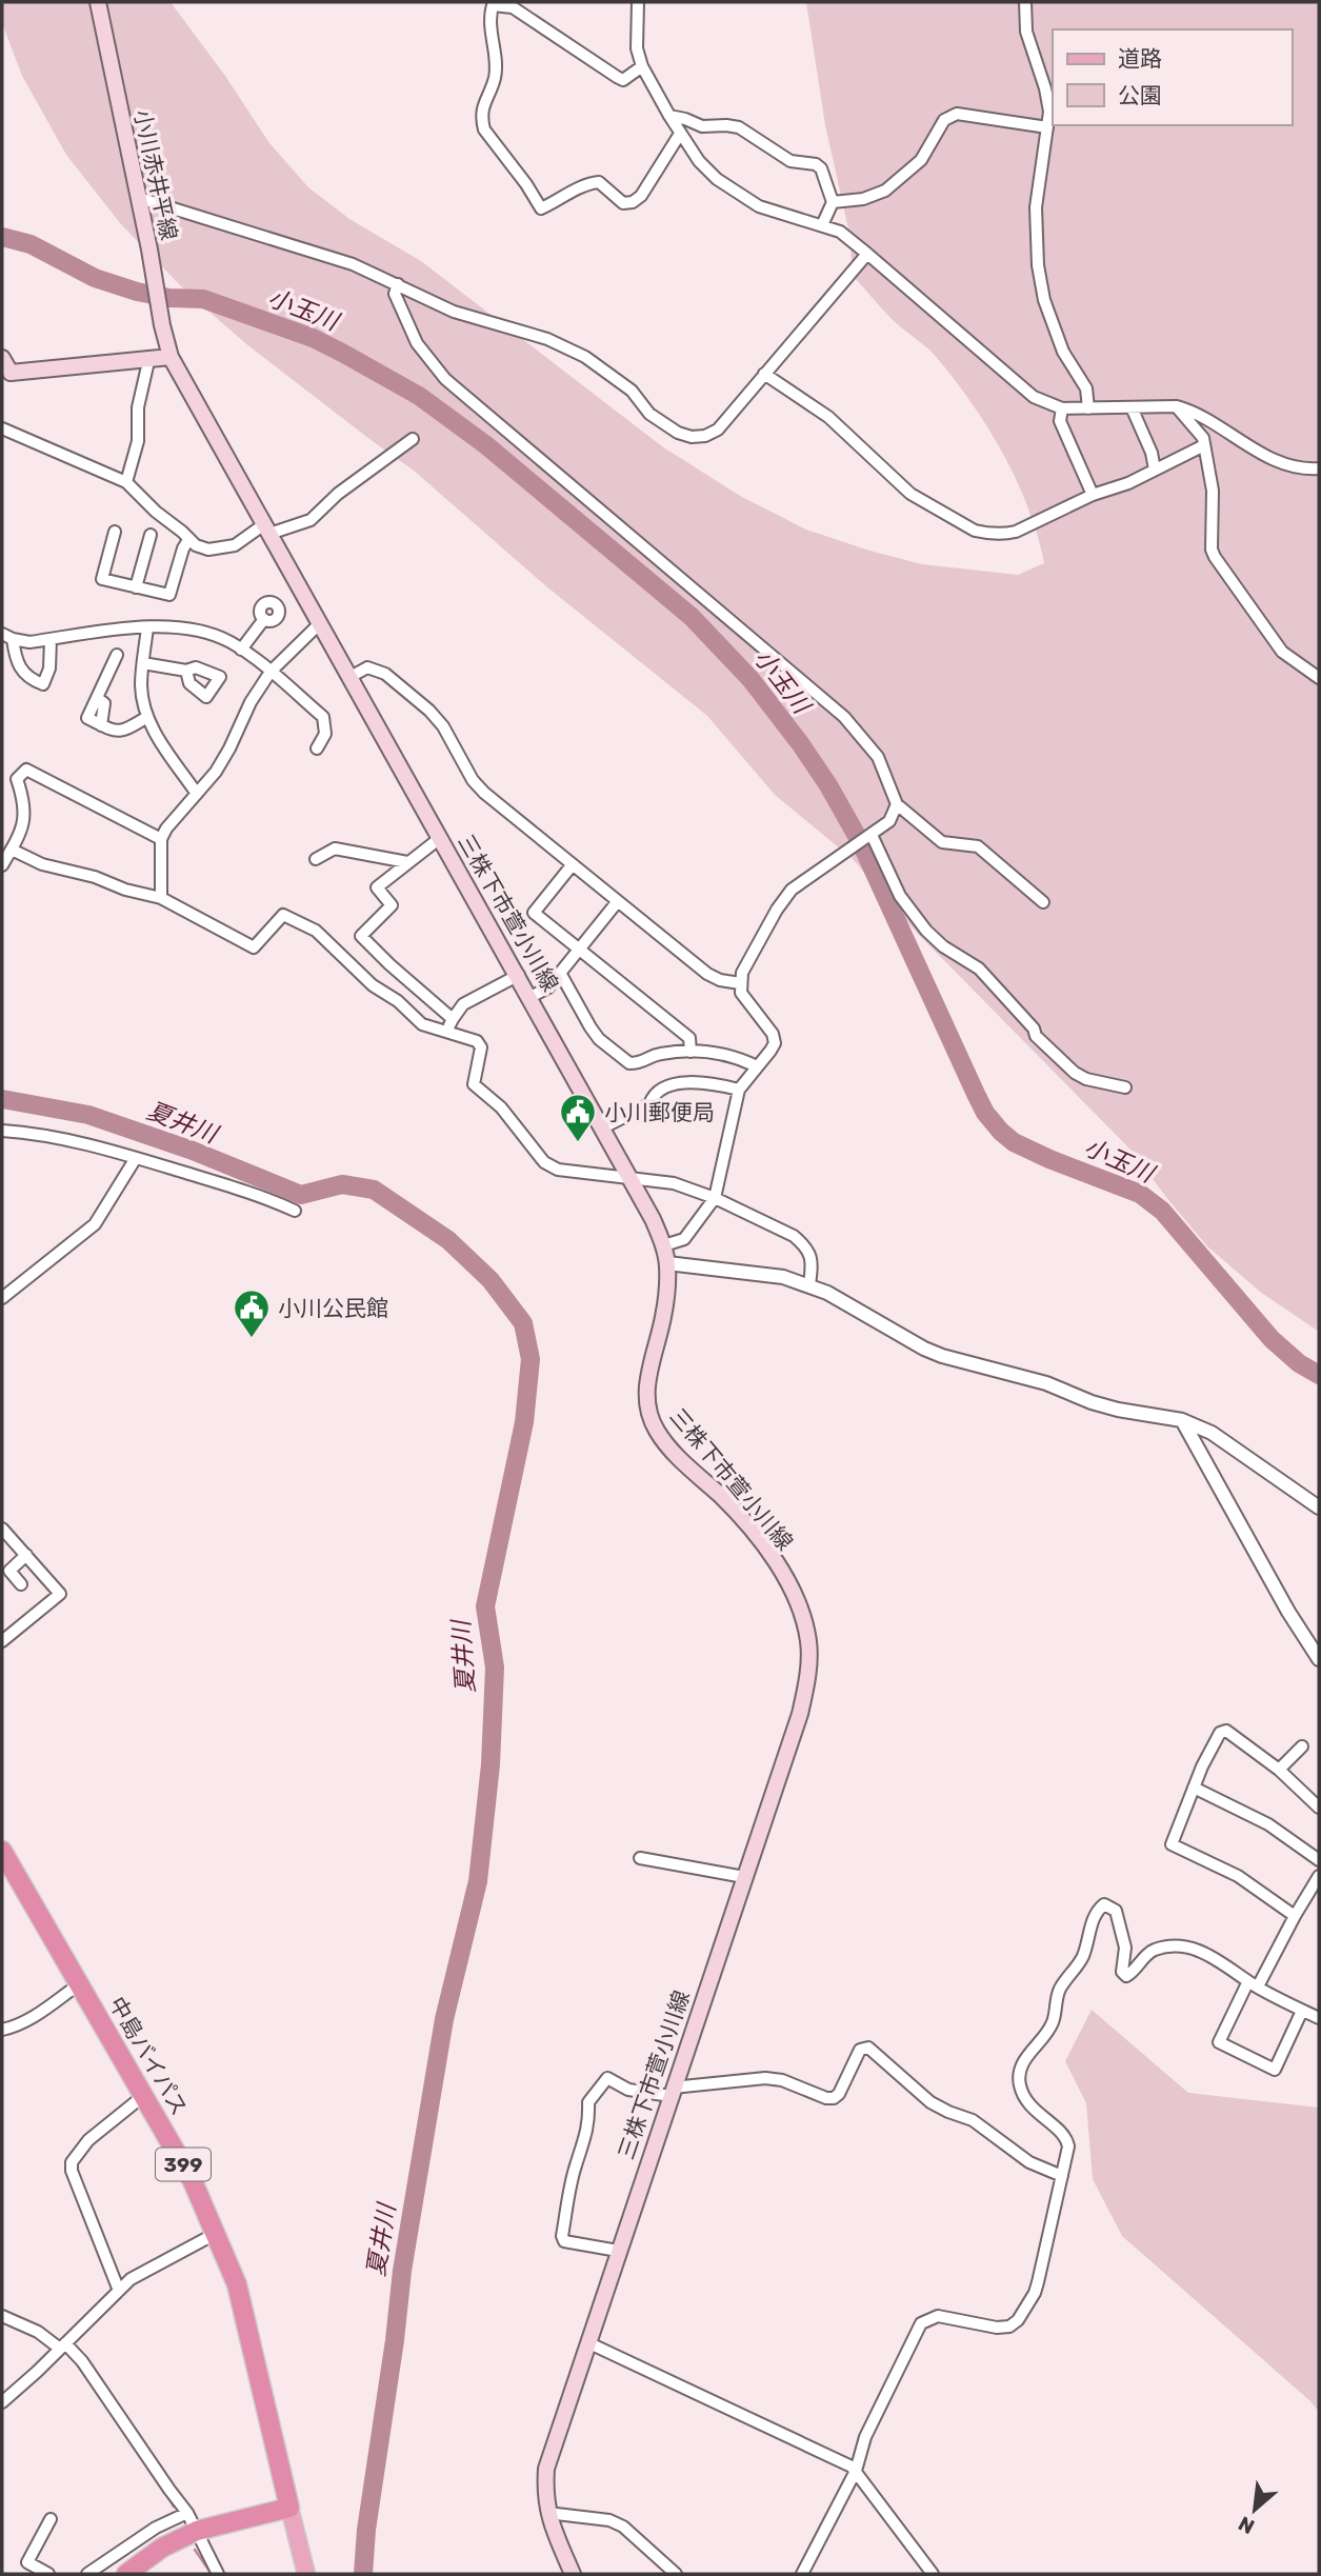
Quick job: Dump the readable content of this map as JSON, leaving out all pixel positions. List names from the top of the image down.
{
  "streets": {
    "highway": ["中島バイパス", "399"],
    "main road": ["小川赤井平線", "三株下市萱小川線"]
  },
  "crossings": [
    ["小川赤井平線", "三株下市萱小川線"]
  ],
  "water": ["小玉川", "夏井川"],
  "places": {
    "public building": ["小川郵便局", "小川公民館"]
  },
  "legend": ["道路", "公園"],
  "north": "bottom left"
}
